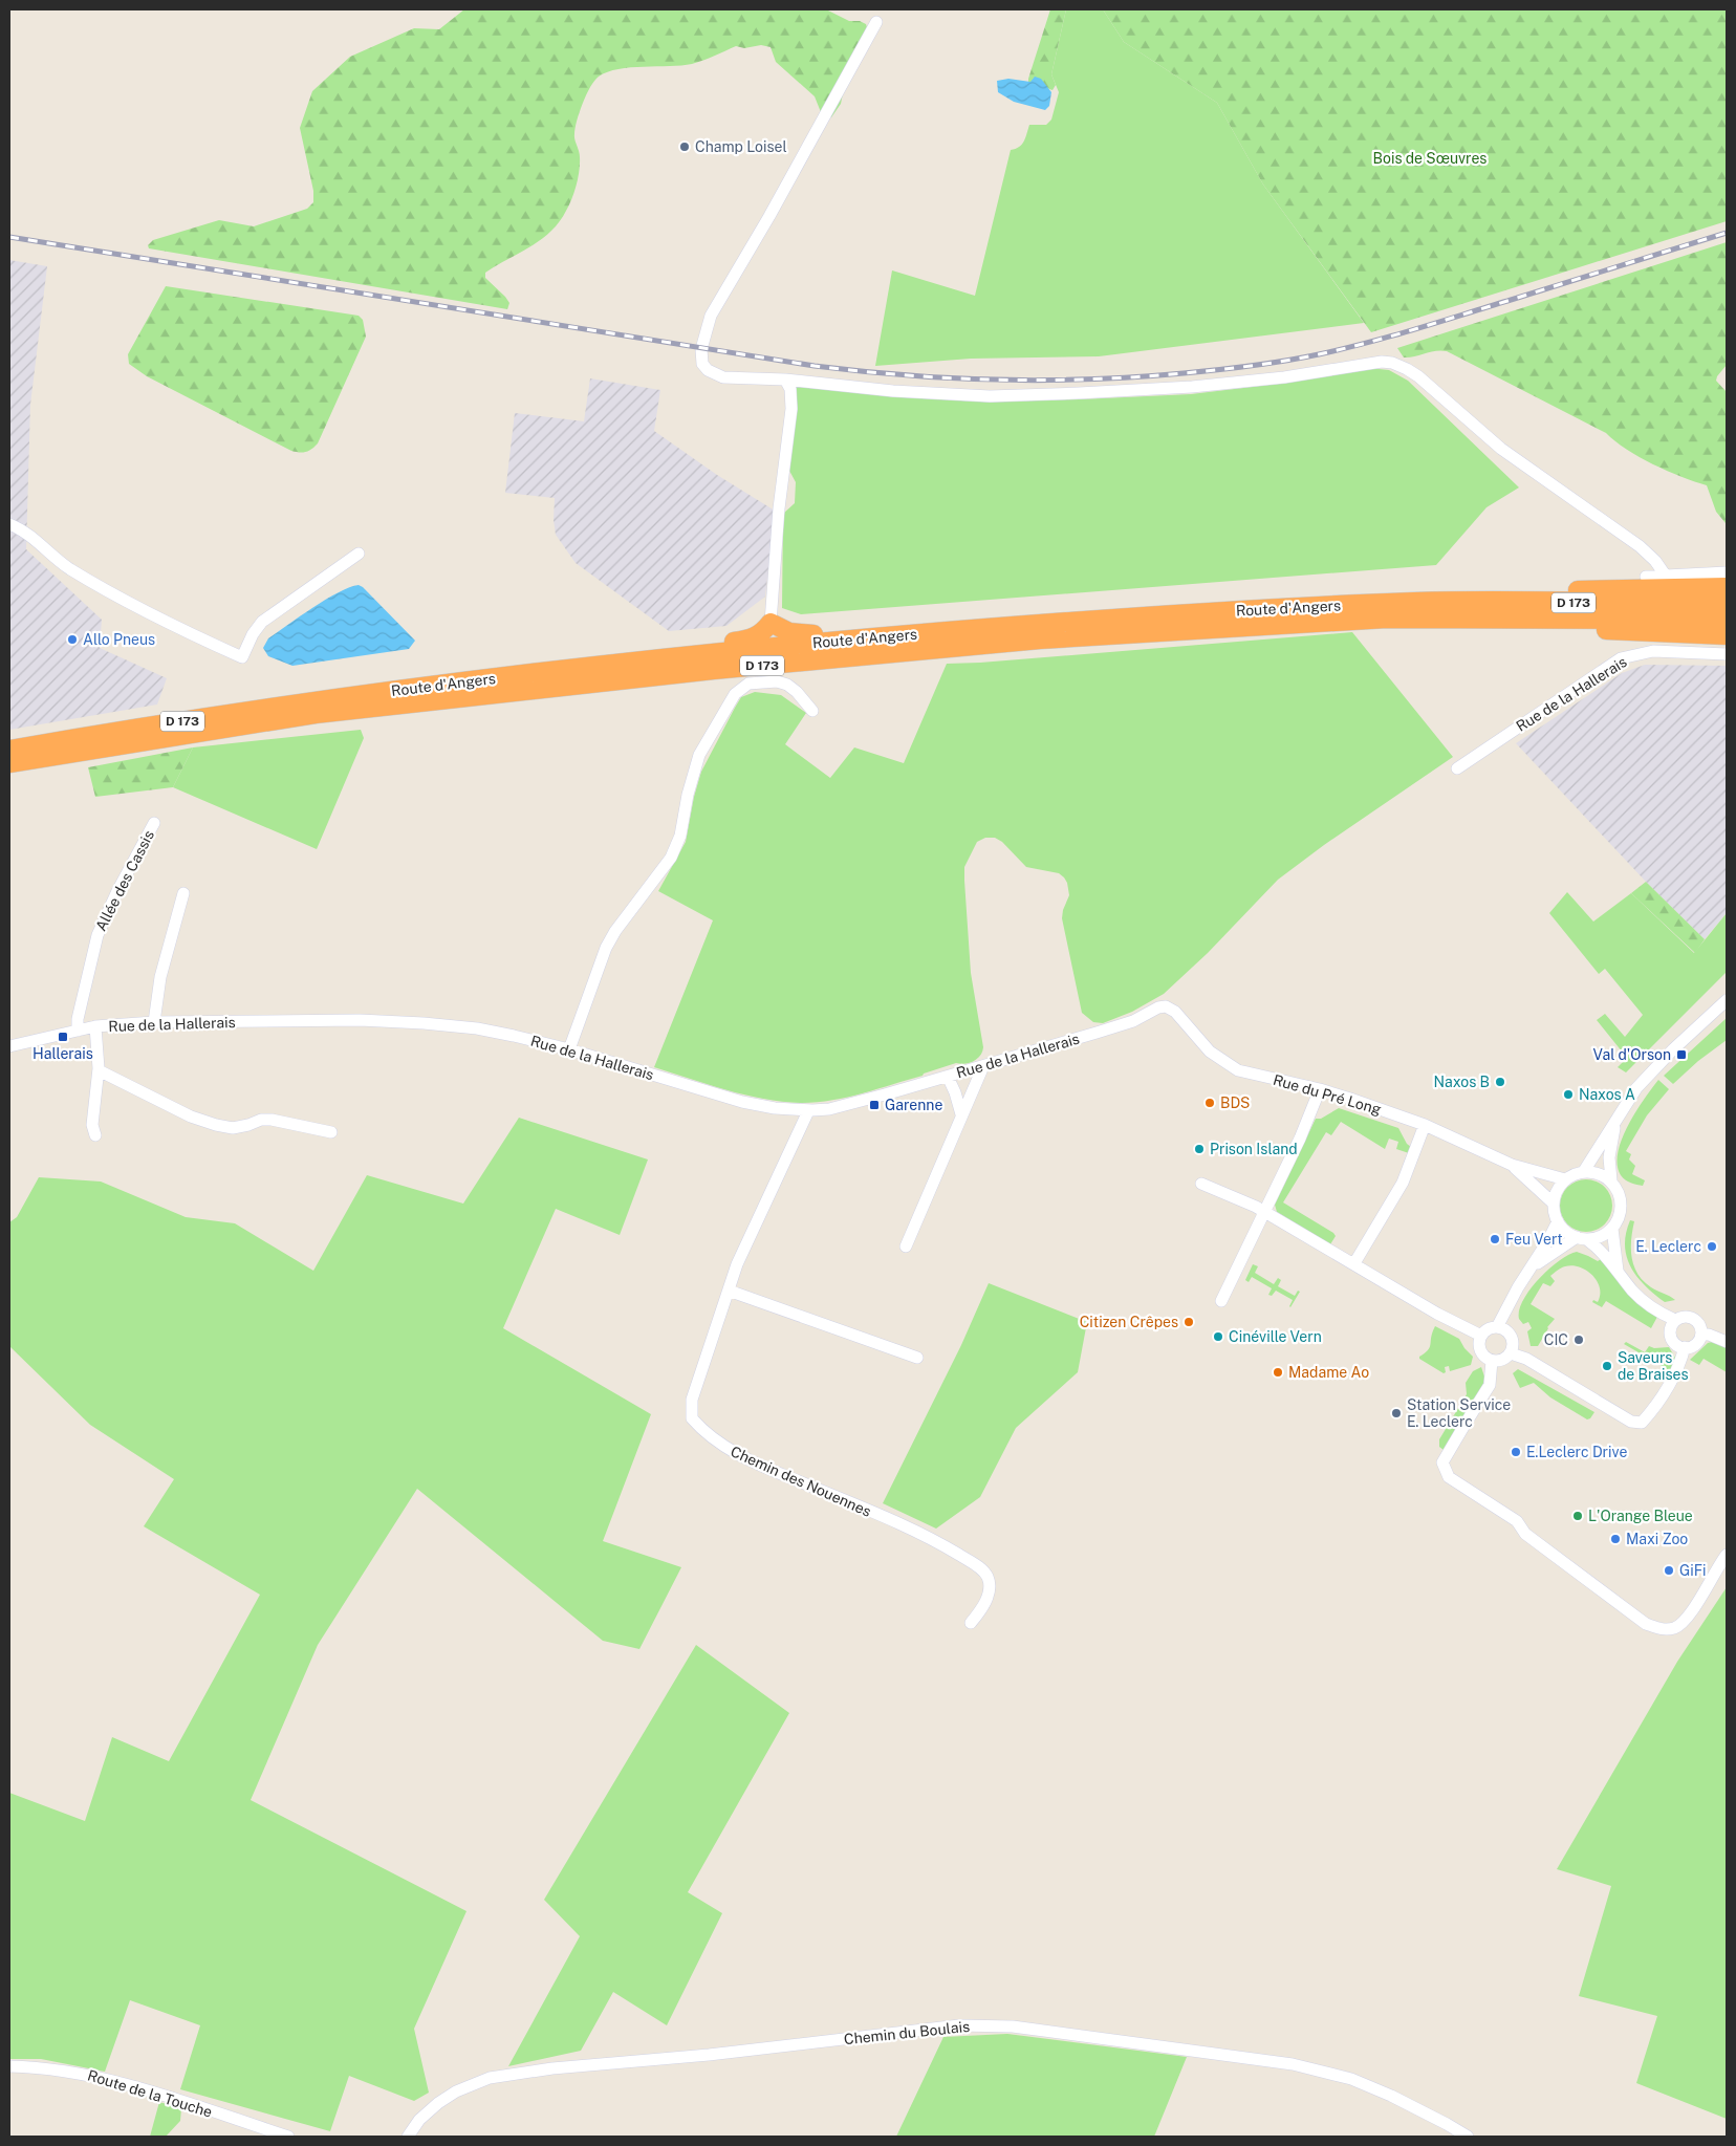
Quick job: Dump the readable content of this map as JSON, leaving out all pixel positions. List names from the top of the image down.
{
  "streets": {
    "highway": ["D 173", "Route d'Angers"],
    "street": [
      "Rue de la Hallerais",
      "Allée des Cassis",
      "Rue du Pré Long",
      "Chemin des Nouennes",
      "Chemin du Boulais",
      "Route de la Touche"
    ]
  },
  "crossings": [
    ["Rue de la Hallerais", "Allée des Cassis"],
    ["Rue de la Hallerais", "Rue du Pré Long"],
    ["Rue de la Hallerais", "Chemin des Nouennes"]
  ],
  "parks": ["Bois de Sœuvres"],
  "places": {
    "other": [
      "Champ Loisel",
      "Allo Pneus",
      "Naxos B",
      "Naxos A",
      "BDS",
      "Prison Island",
      "Feu Vert",
      "E. Leclerc",
      "Citizen Crêpes",
      "Cinéville Vern",
      "CIC",
      "Saveurs de Braises",
      "Madame Ao",
      "Station Service E. Leclerc",
      "E.Leclerc Drive",
      "L'Orange Bleue",
      "Maxi Zoo",
      "GiFi"
    ],
    "transit": ["Hallerais", "Val d'Orson", "Garenne"]
  }
}
